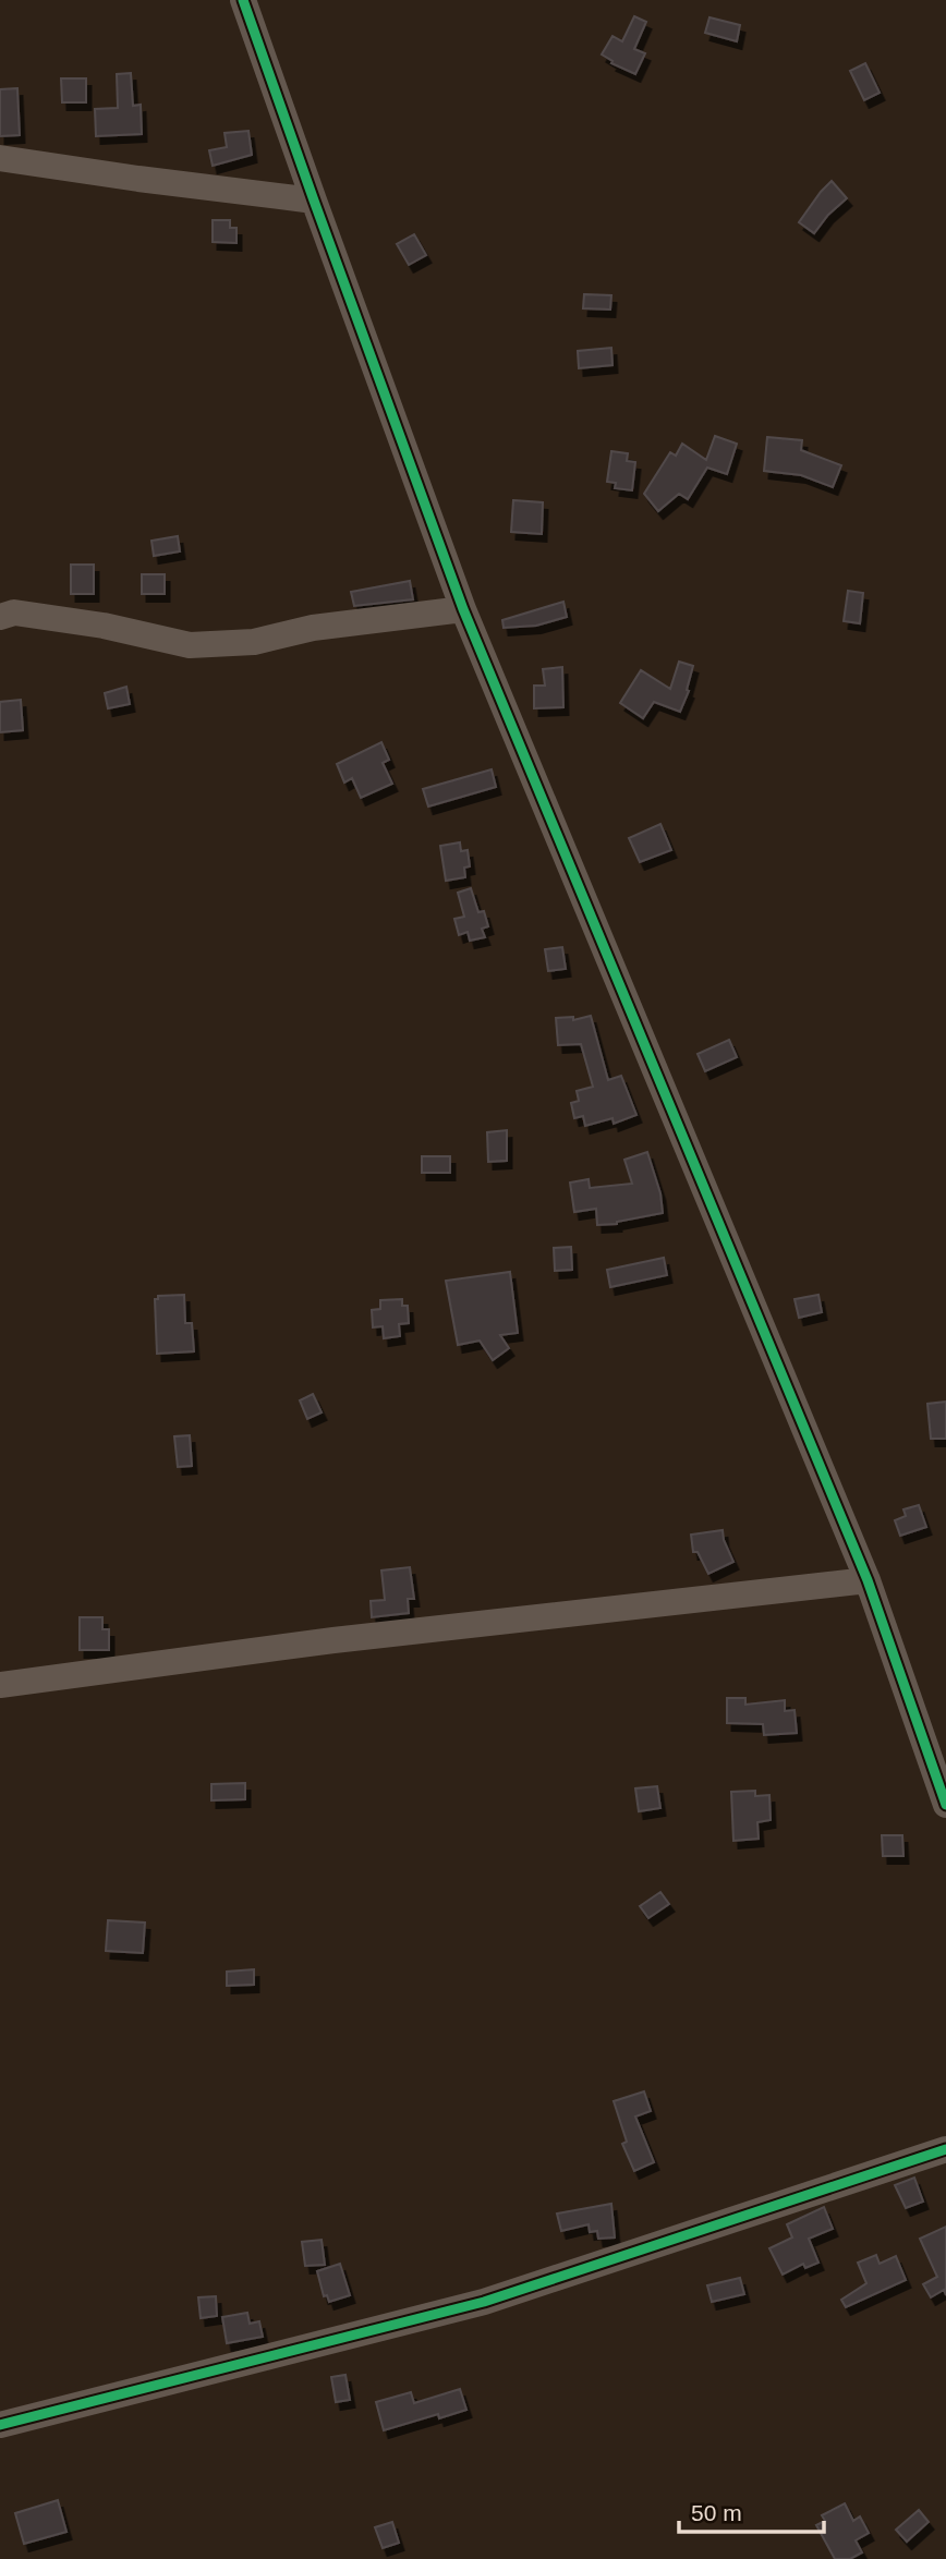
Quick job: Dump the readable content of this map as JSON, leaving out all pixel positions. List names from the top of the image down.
{
  "scale_bar": "50 m"
}
